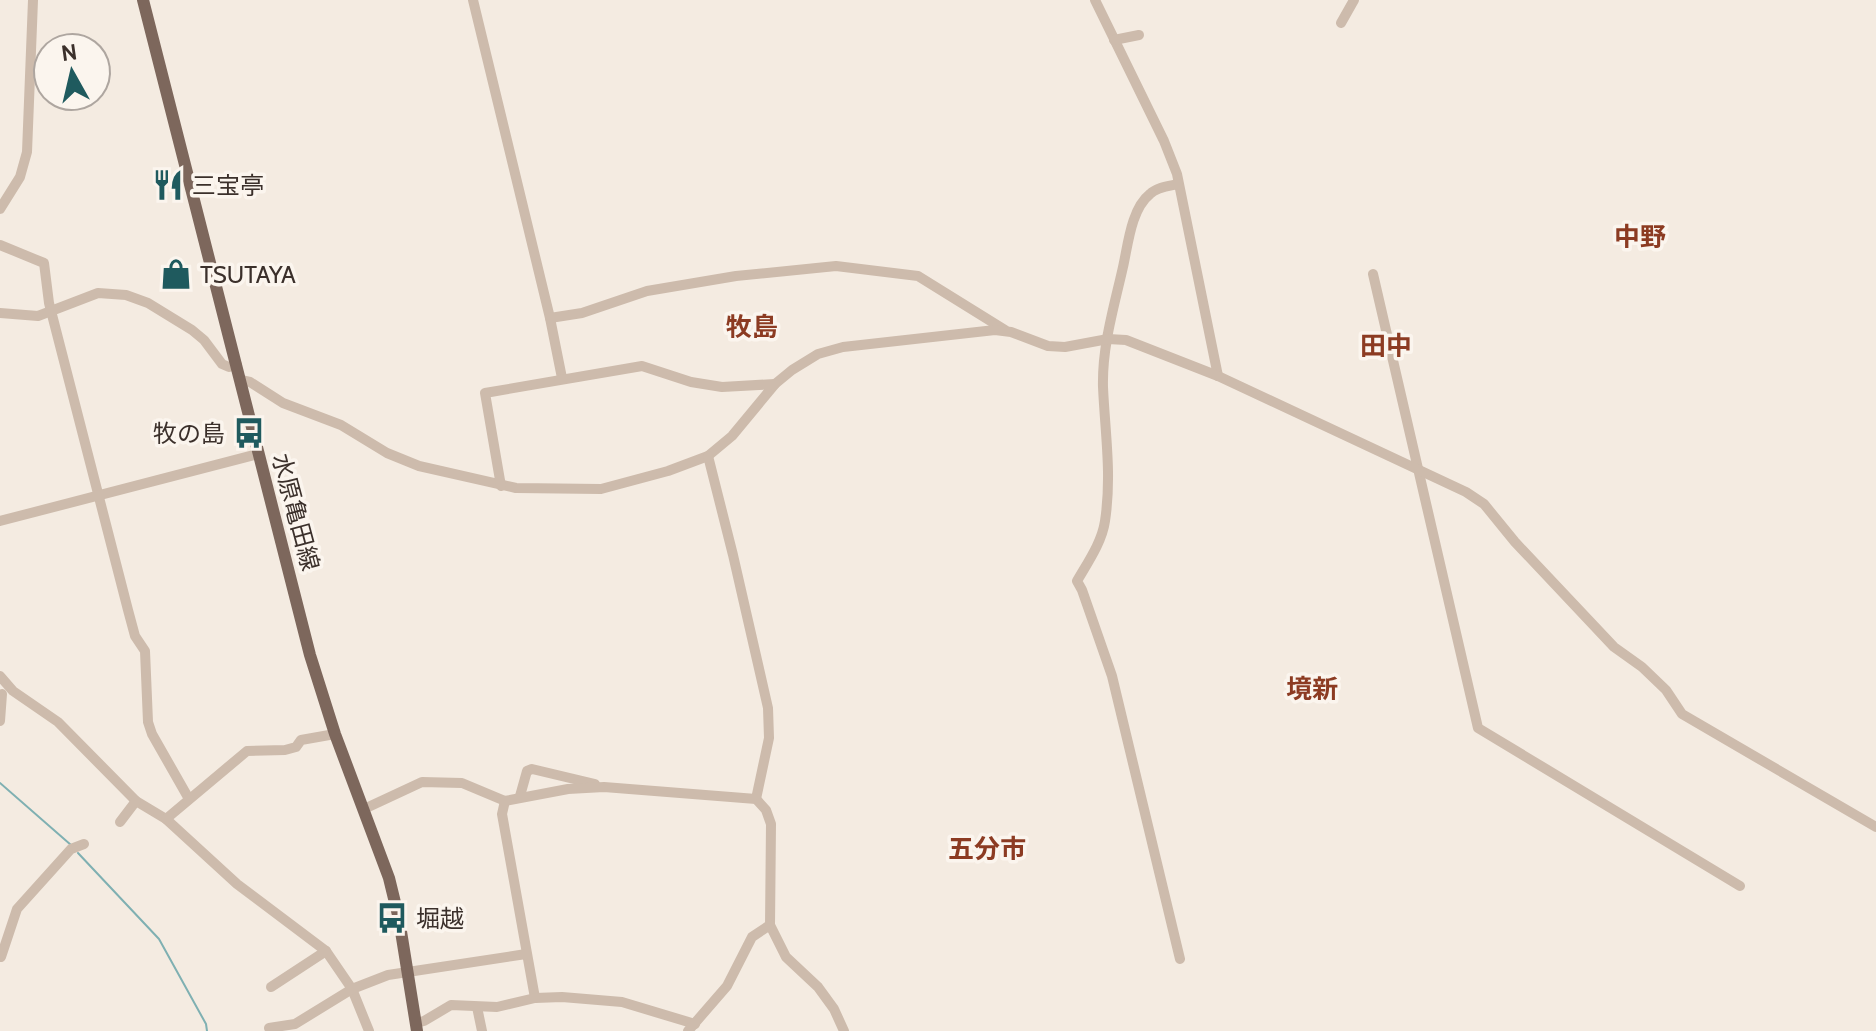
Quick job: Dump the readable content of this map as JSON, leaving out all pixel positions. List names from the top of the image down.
{
  "streets": {
    "main road": ["水原亀田線"]
  },
  "districts": [
    "中野",
    "牧島",
    "田中",
    "境新",
    "五分市"
  ],
  "places": {
    "restaurant": ["三宝亭"],
    "shop": ["TSUTAYA"],
    "bus stop": ["牧の島", "堀越"]
  },
  "north": "top"
}
